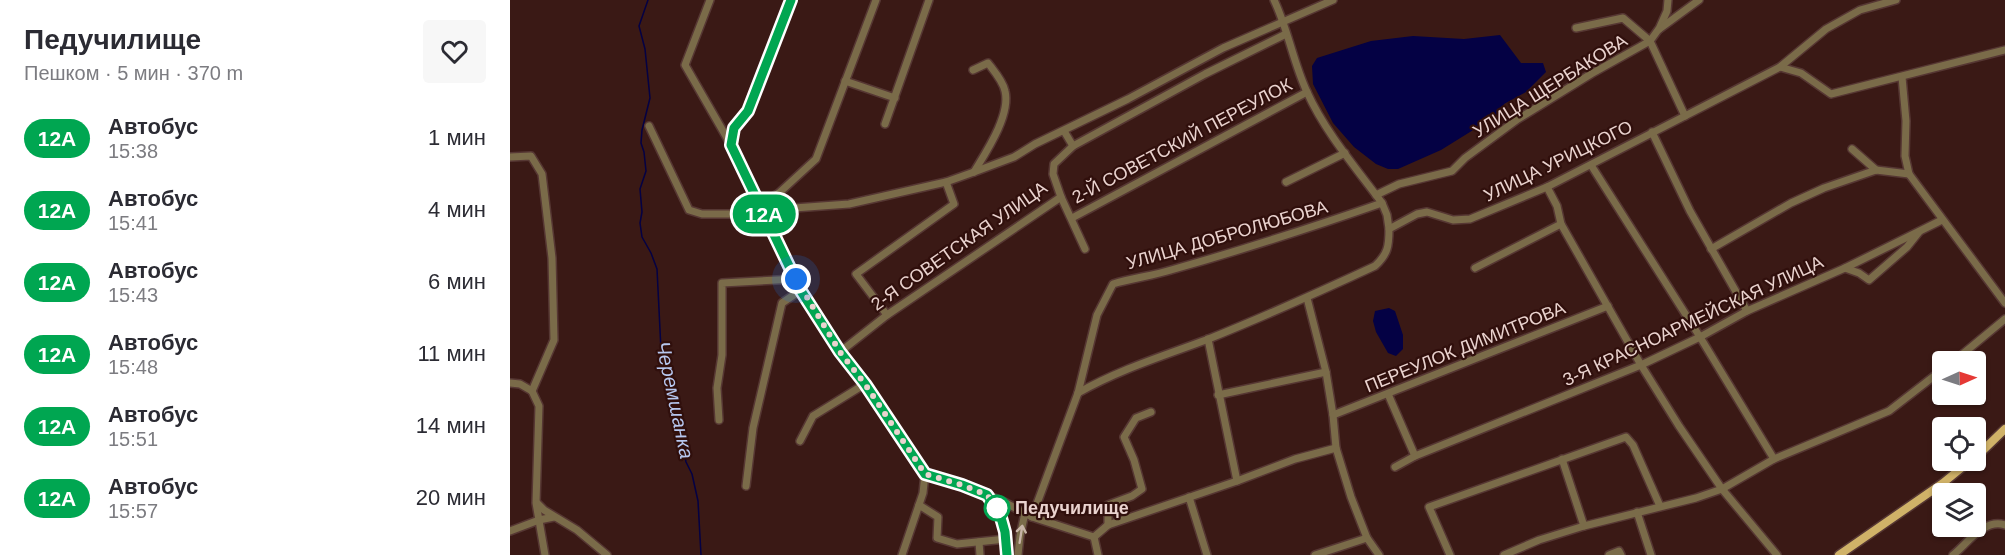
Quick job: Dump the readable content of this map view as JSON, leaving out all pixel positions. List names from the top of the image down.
{
  "streets": {
    "street": [
      "УЛИЦА ЩЕРБАКОВА",
      "2-Й СОВЕТСКИЙ ПЕРЕУЛОК",
      "УЛИЦА УРИЦКОГО",
      "УЛИЦА ДОБРОЛЮБОВА",
      "2-Я СОВЕТСКАЯ УЛИЦА",
      "3-Я КРАСНОАРМЕЙСКАЯ УЛИЦА",
      "ПЕРЕУЛОК ДИМИТРОВА"
    ]
  },
  "water": ["Черемшанка"],
  "places": ["Педучилище"],
  "lines": ["bus line 12А"],
  "north": "right",
  "page": {
    "heading": ["Педучилище", "Пешком · 5 мин · 370 m"],
    "on_map": "12А",
    "list": [
      {
        "mark": "12А",
        "name": "Автобус",
        "note": "15:38",
        "value": "1 мин"
      },
      {
        "mark": "12А",
        "name": "Автобус",
        "note": "15:41",
        "value": "4 мин"
      },
      {
        "mark": "12А",
        "name": "Автобус",
        "note": "15:43",
        "value": "6 мин"
      },
      {
        "mark": "12А",
        "name": "Автобус",
        "note": "15:48",
        "value": "11 мин"
      },
      {
        "mark": "12А",
        "name": "Автобус",
        "note": "15:51",
        "value": "14 мин"
      },
      {
        "mark": "12А",
        "name": "Автобус",
        "note": "15:57",
        "value": "20 мин"
      }
    ]
  }
}
